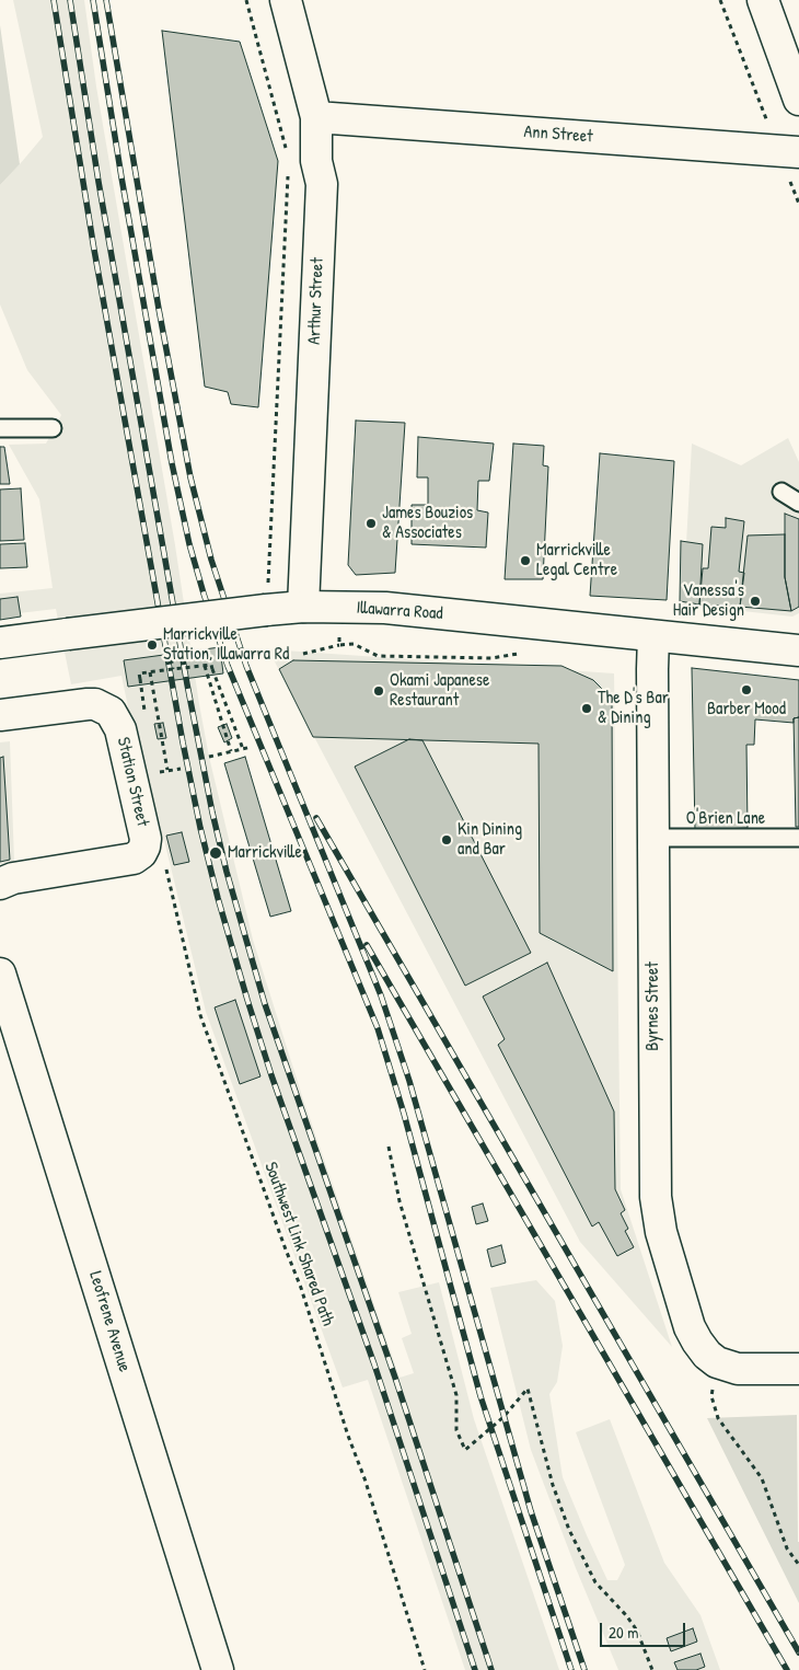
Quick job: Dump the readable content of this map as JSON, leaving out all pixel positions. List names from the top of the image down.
{
  "streets": {
    "street": [
      "Ann Street",
      "Arthur Street",
      "Illawarra Road",
      "Station Street",
      "Byrnes Street",
      "Leofrene Avenue"
    ],
    "lane": ["O'Brien Lane"],
    "path": ["Southwest Link Shared Path"]
  },
  "crossings": [
    ["Ann Street", "Arthur Street"],
    ["Arthur Street", "Illawarra Road"],
    ["Illawarra Road", "Byrnes Street"],
    ["Station Street", "Southwest Link Shared Path"],
    ["O'Brien Lane", "Byrnes Street"]
  ],
  "places": [
    "James Bouzios & Associates",
    "Marrickville Legal Centre",
    "Vanessa's Hair Design",
    "Marrickville Station, Illawarra Rd",
    "Barber Mood",
    "Okami Japanese Restaurant",
    "The D's Bar & Dining",
    "Kin Dining and Bar",
    "Marrickville"
  ],
  "scale_bar": "20 m"
}
